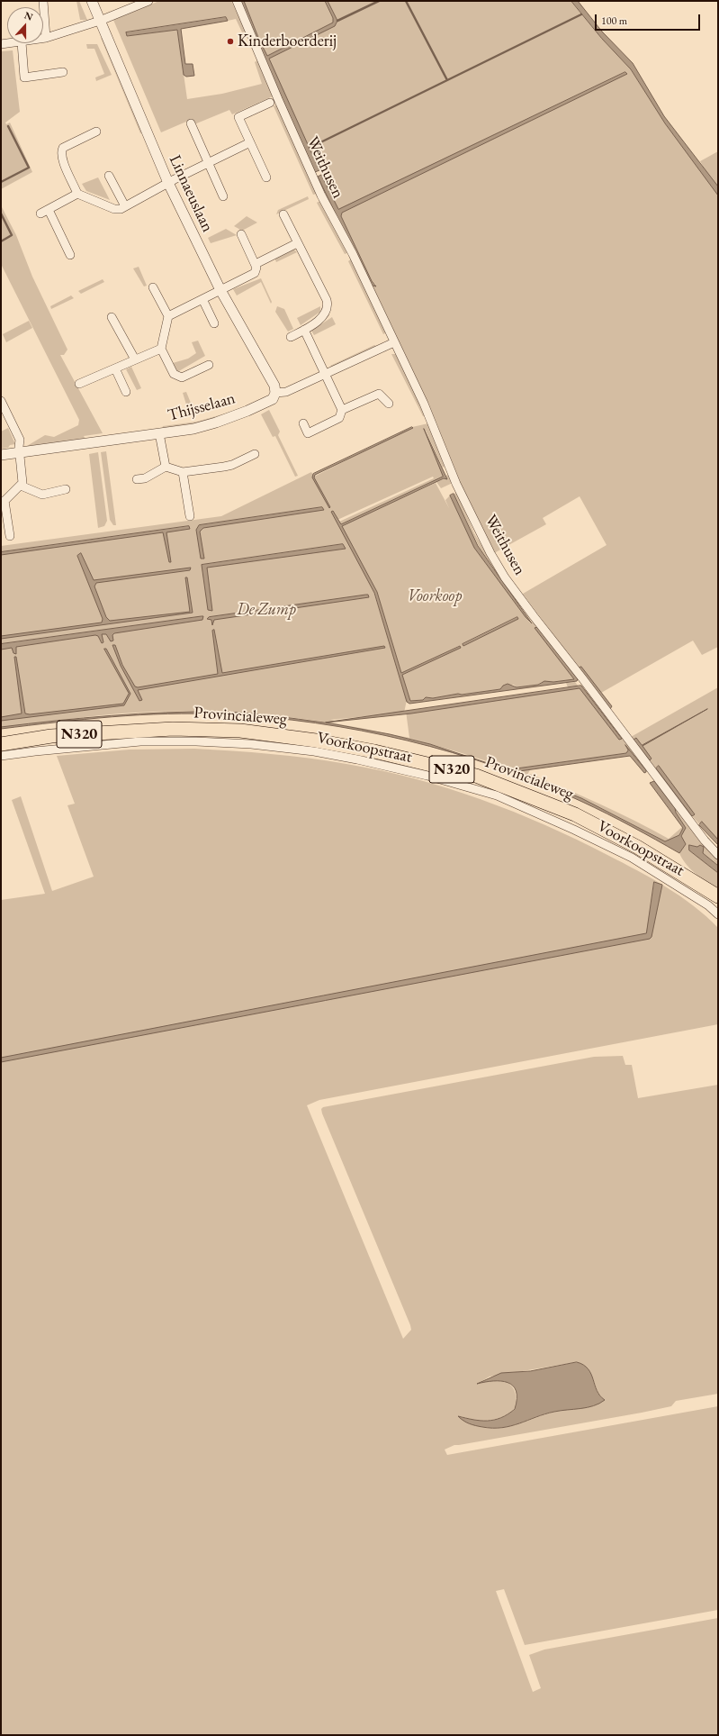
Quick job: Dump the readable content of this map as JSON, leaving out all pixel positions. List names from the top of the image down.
{
  "streets": {
    "highway": ["Provincialeweg", "N320"],
    "street": [
      "Weithusen",
      "Linnaeuslaan",
      "Thijsselaan",
      "Voorkoopstraat"
    ]
  },
  "crossings": [
    ["Weithusen", "Thijsselaan"],
    ["Linnaeuslaan", "Thijsselaan"]
  ],
  "parks": ["Voorkoop", "De Zump"],
  "places": ["Kinderboerderij"],
  "scale_bar": "100 m",
  "north": "top"
}
